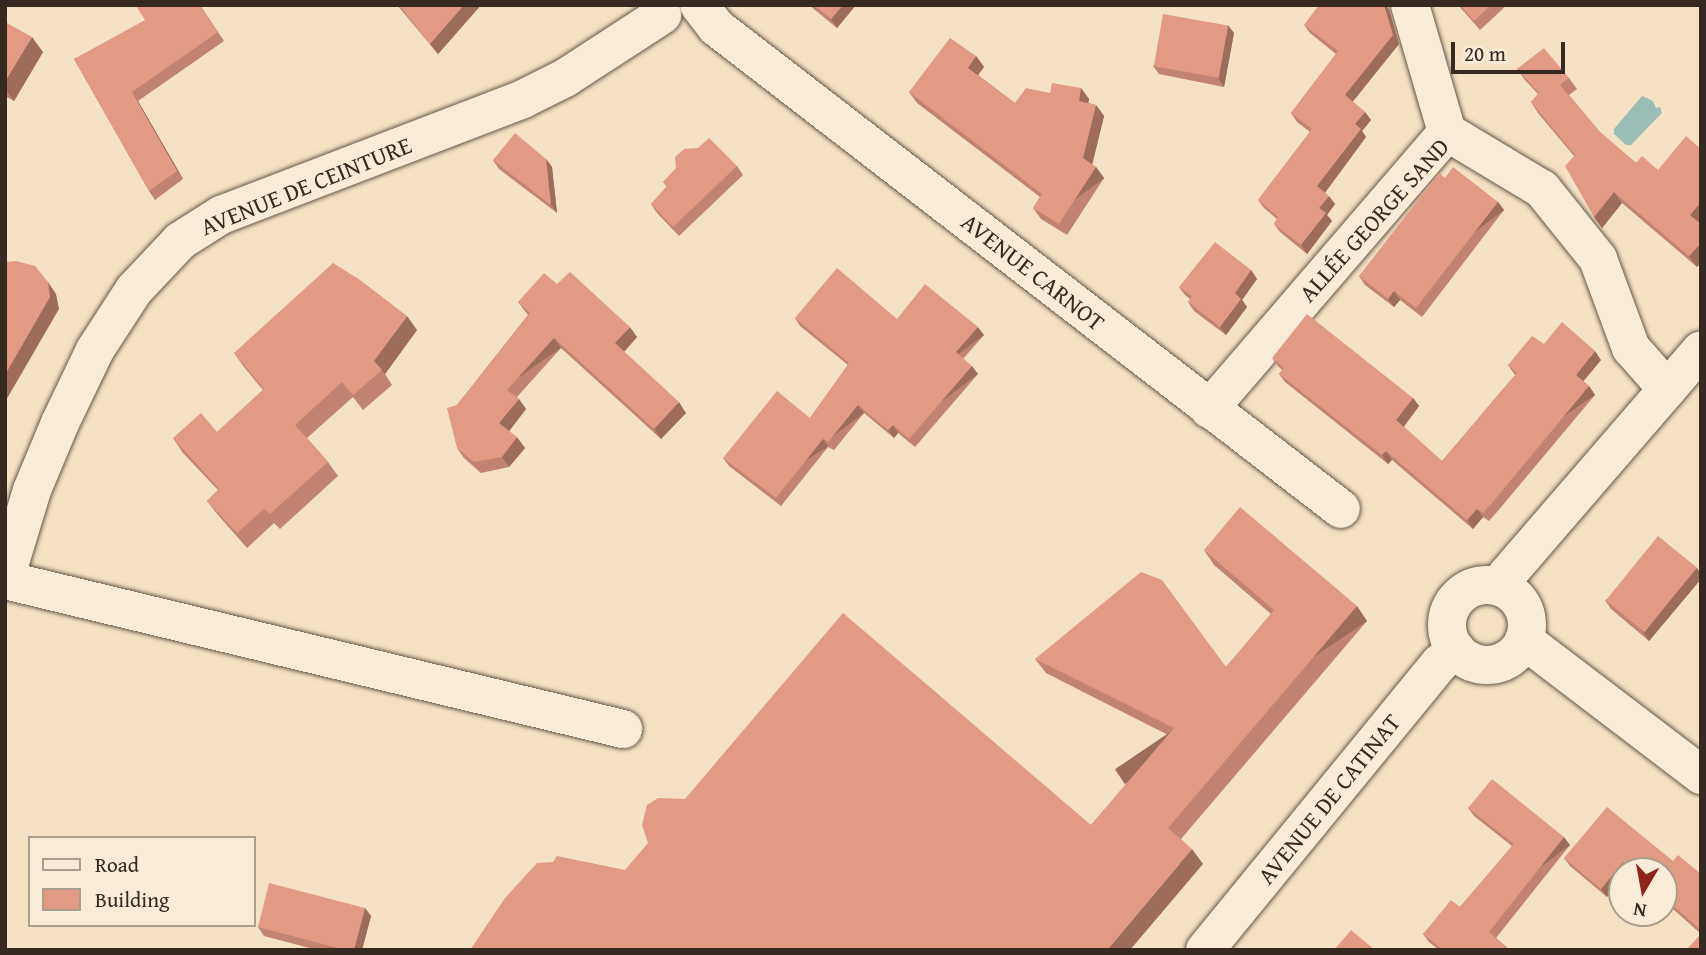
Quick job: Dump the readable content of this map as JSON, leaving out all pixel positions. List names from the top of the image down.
{
  "streets": {
    "street": [
      "AVENUE DE CEINTURE",
      "ALLÉE GEORGE SAND",
      "AVENUE CARNOT",
      "AVENUE DE CATINAT"
    ]
  },
  "crossings": [
    ["AVENUE DE CEINTURE", "AVENUE CARNOT"],
    ["ALLÉE GEORGE SAND", "AVENUE CARNOT"]
  ],
  "legend": ["Road", "Building"],
  "scale_bar": "20 m",
  "north": "bottom"
}
